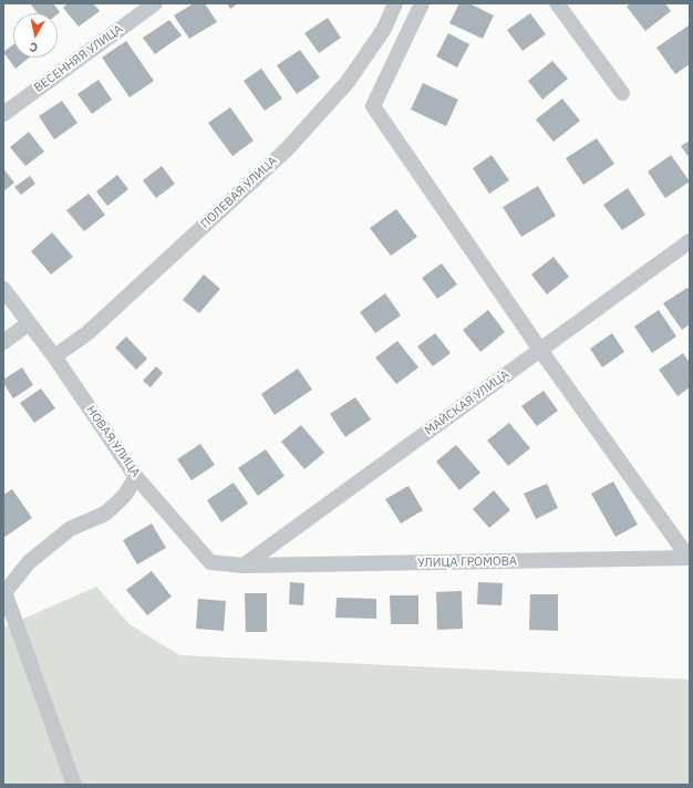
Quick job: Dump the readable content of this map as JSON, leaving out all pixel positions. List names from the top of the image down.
{
  "streets": {
    "street": [
      "ВЕСЕННЯЯ УЛИЦА",
      "ПОЛЕВАЯ УЛИЦА",
      "МАЙСКАЯ УЛИЦА",
      "НОВАЯ УЛИЦА",
      "УЛИЦА ГРОМОВА"
    ]
  },
  "crossings": [
    ["ПОЛЕВАЯ УЛИЦА", "НОВАЯ УЛИЦА"],
    ["МАЙСКАЯ УЛИЦА", "НОВАЯ УЛИЦА"],
    ["МАЙСКАЯ УЛИЦА", "УЛИЦА ГРОМОВА"],
    ["НОВАЯ УЛИЦА", "УЛИЦА ГРОМОВА"]
  ],
  "north": "bottom"
}
